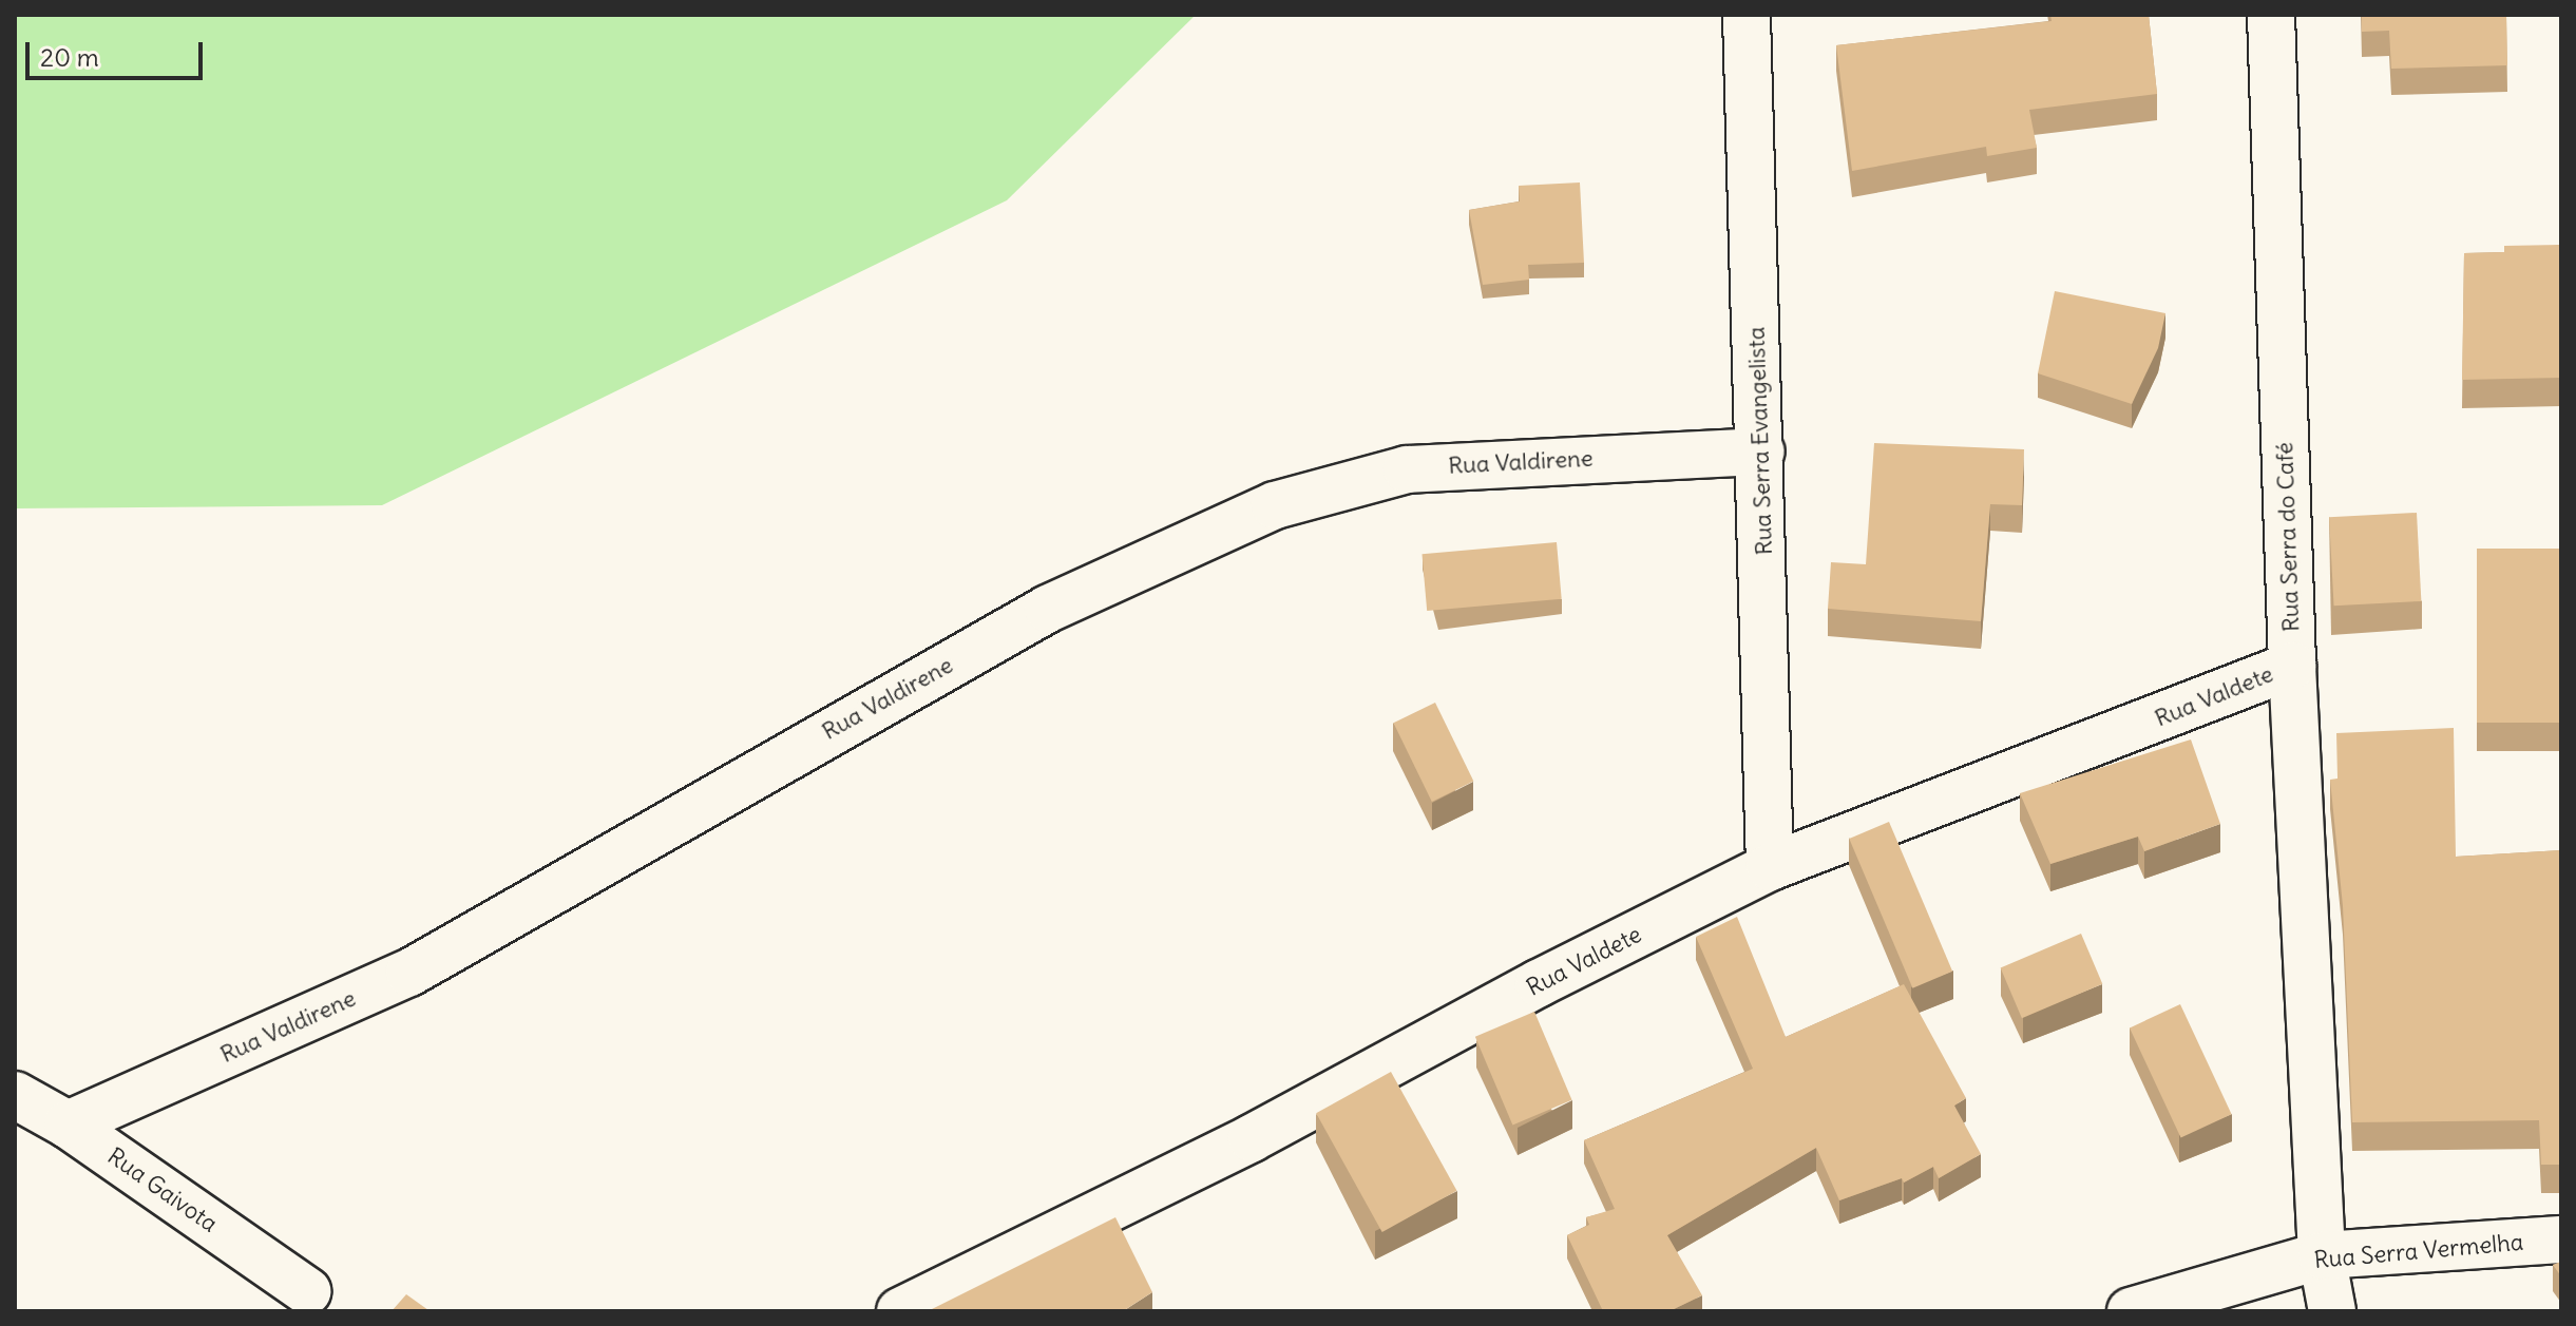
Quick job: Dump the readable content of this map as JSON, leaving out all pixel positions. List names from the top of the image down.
{
  "streets": {
    "street": [
      "Rua Serra Evangelista",
      "Rua Valdirene",
      "Rua Serra do Café",
      "Rua Valdete",
      "Rua Gaivota",
      "Rua Serra Vermelha"
    ]
  },
  "crossings": [
    ["Rua Serra Evangelista", "Rua Valdirene"],
    ["Rua Serra Evangelista", "Rua Valdete"],
    ["Rua Valdirene", "Rua Gaivota"],
    ["Rua Serra do Café", "Rua Valdete"],
    ["Rua Serra do Café", "Rua Serra Vermelha"]
  ],
  "scale_bar": "20 m"
}
